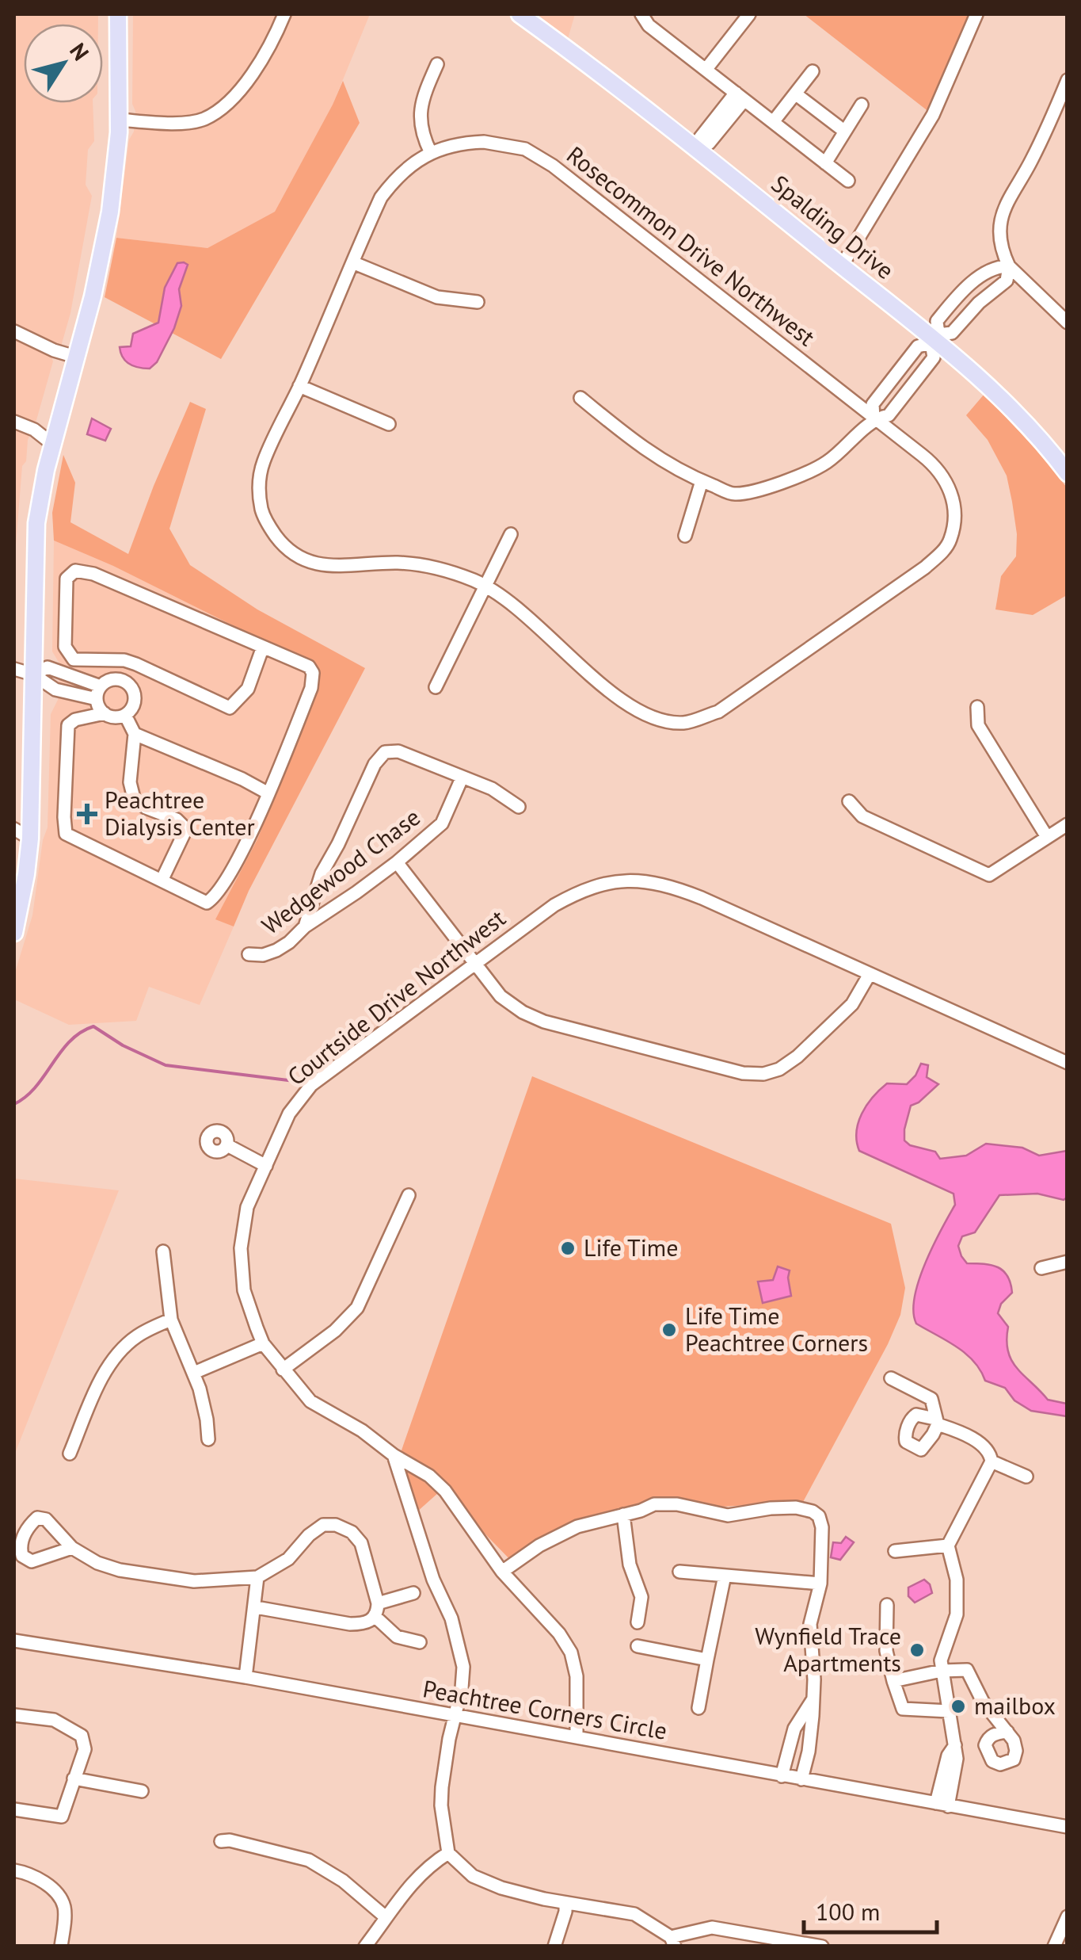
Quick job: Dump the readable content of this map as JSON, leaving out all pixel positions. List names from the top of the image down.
{
  "streets": {
    "main road": ["Spalding Drive"],
    "street": [
      "Rosecommon Drive Northwest",
      "Wedgewood Chase",
      "Courtside Drive Northwest",
      "Peachtree Corners Circle"
    ]
  },
  "crossings": [
    ["Courtside Drive Northwest", "Peachtree Corners Circle"]
  ],
  "places": {
    "health": ["Peachtree Dialysis Center"],
    "other": [
      "Life Time",
      "Life Time Peachtree Corners",
      "Wynfield Trace Apartments",
      "mailbox"
    ]
  },
  "scale_bar": "100 m",
  "north": "top right"
}
